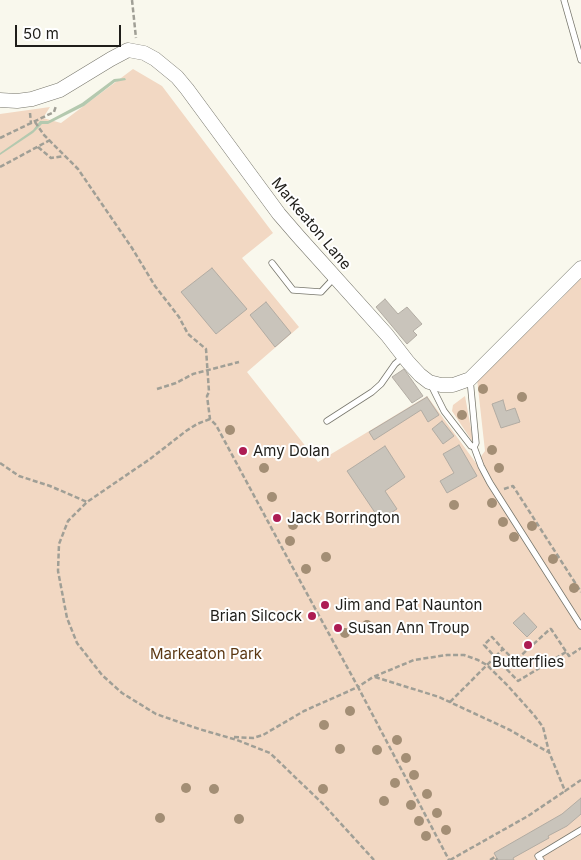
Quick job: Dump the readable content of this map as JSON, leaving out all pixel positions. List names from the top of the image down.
{
  "streets": {
    "street": ["Markeaton Lane"]
  },
  "parks": ["Markeaton Park"],
  "places": [
    "Amy Dolan",
    "Jack Borrington",
    "Jim and Pat Naunton",
    "Brian Silcock",
    "Susan Ann Troup",
    "Butterflies"
  ],
  "scale_bar": "50 m"
}
